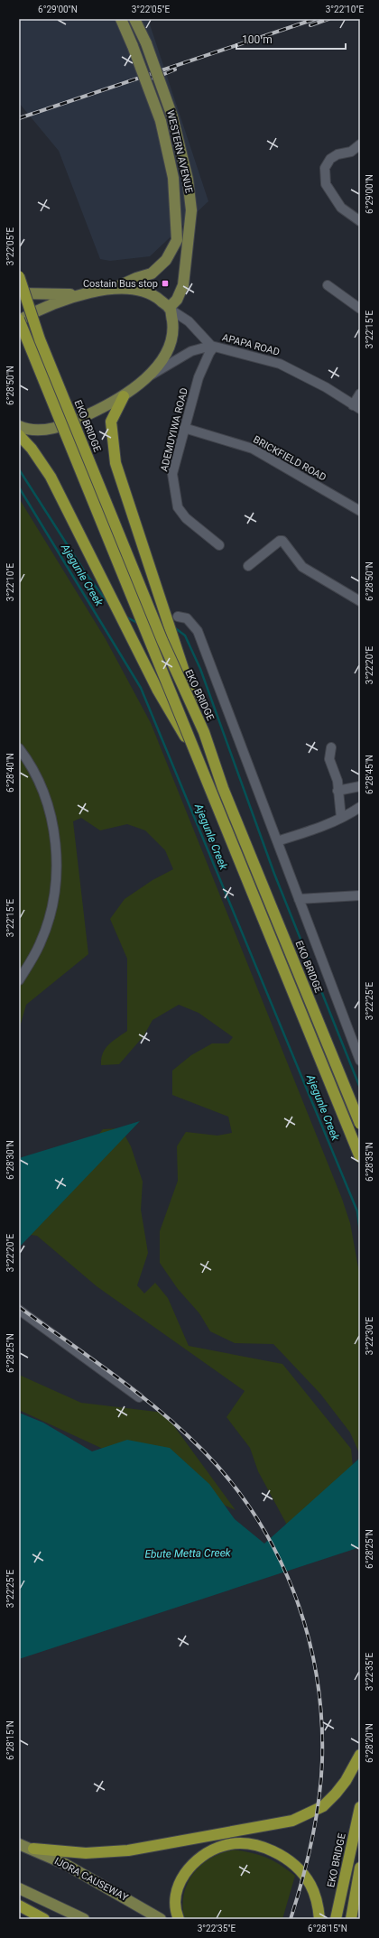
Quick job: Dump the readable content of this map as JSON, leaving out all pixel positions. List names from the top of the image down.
{
  "streets": {
    "highway": ["EKO BRIDGE"],
    "main road": ["WESTERN AVENUE", "IJORA CAUSEWAY"],
    "street": ["APAPA ROAD", "ADEMUYIWA ROAD", "BRICKFIELD ROAD"]
  },
  "crossings": [
    ["WESTERN AVENUE", "APAPA ROAD"],
    ["APAPA ROAD", "ADEMUYIWA ROAD"],
    ["ADEMUYIWA ROAD", "BRICKFIELD ROAD"]
  ],
  "water": ["Ajegunle Creek", "Ebute Metta Creek"],
  "places": {
    "transit": ["Costain Bus stop"]
  },
  "scale_bar": "100 m",
  "coordinates": [
    "6°29'00\"N",
    "3°22'05\"E",
    "3°22'10\"E",
    "3°22'15\"E",
    "6°28'50\"N",
    "3°22'20\"E",
    "6°28'40\"N",
    "6°28'45\"N",
    "3°22'25\"E",
    "6°28'30\"N",
    "6°28'35\"N",
    "3°22'30\"E",
    "6°28'25\"N",
    "3°22'35\"E",
    "6°28'15\"N",
    "6°28'20\"N"
  ]
}
